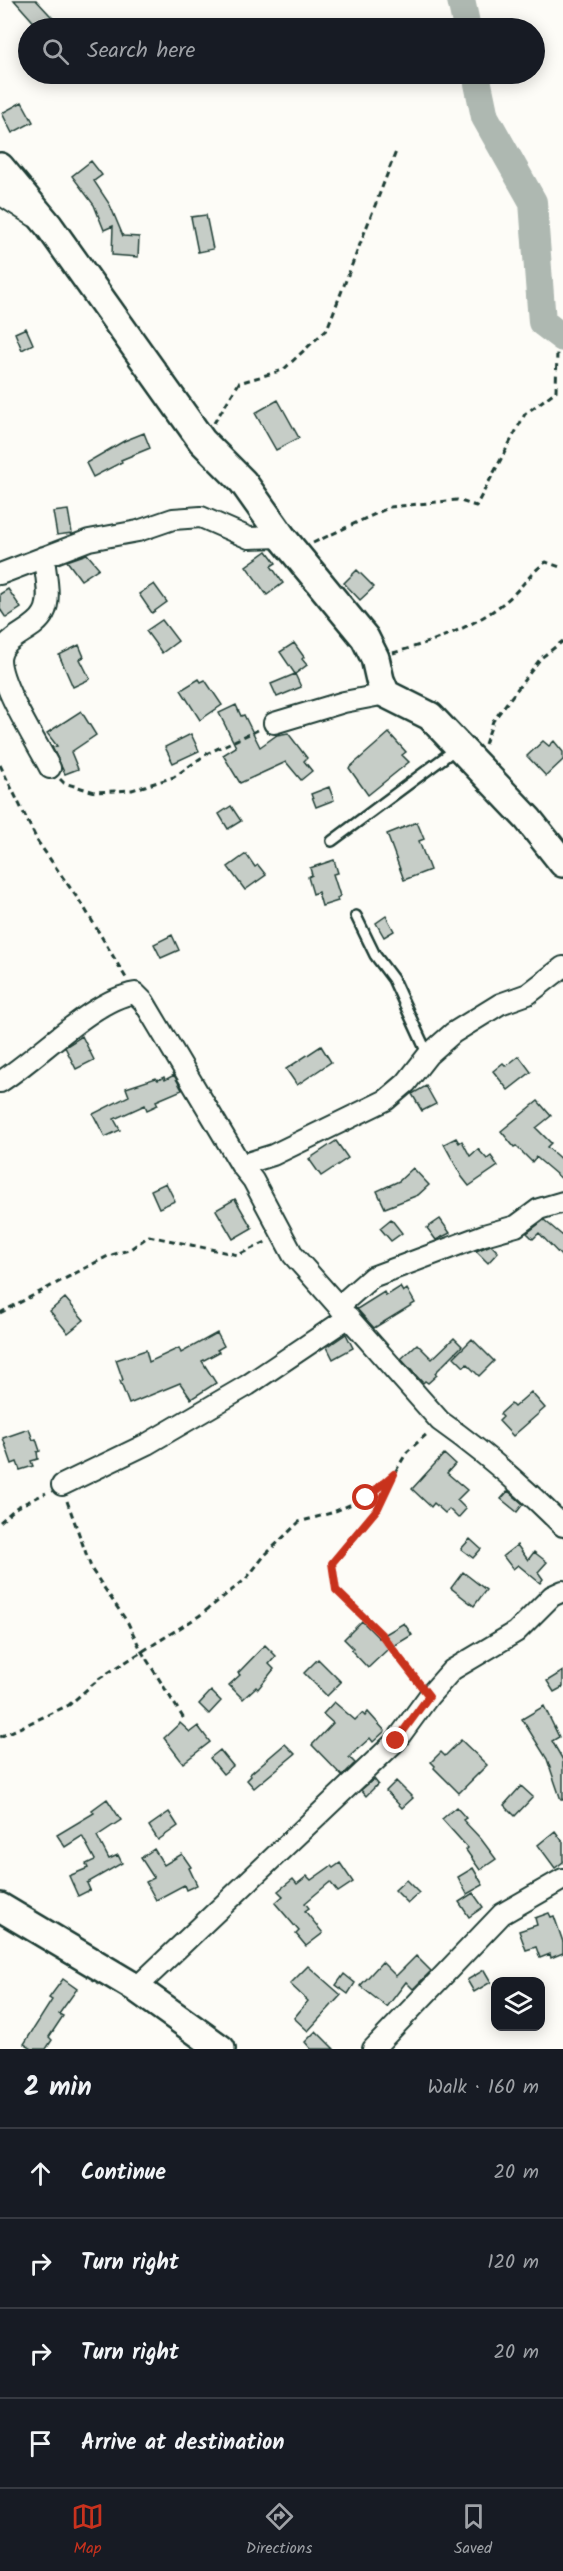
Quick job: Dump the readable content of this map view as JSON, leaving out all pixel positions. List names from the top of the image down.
{
  "page": {
    "search": "Search here",
    "heading": ["2 min", "Walk · 160 m"],
    "list": [
      ["Continue", "20 m"],
      ["Turn right", "120 m"],
      ["Turn right", "20 m"],
      "Arrive at destination"
    ],
    "nav": ["Map", "Directions", "Saved"]
  }
}
